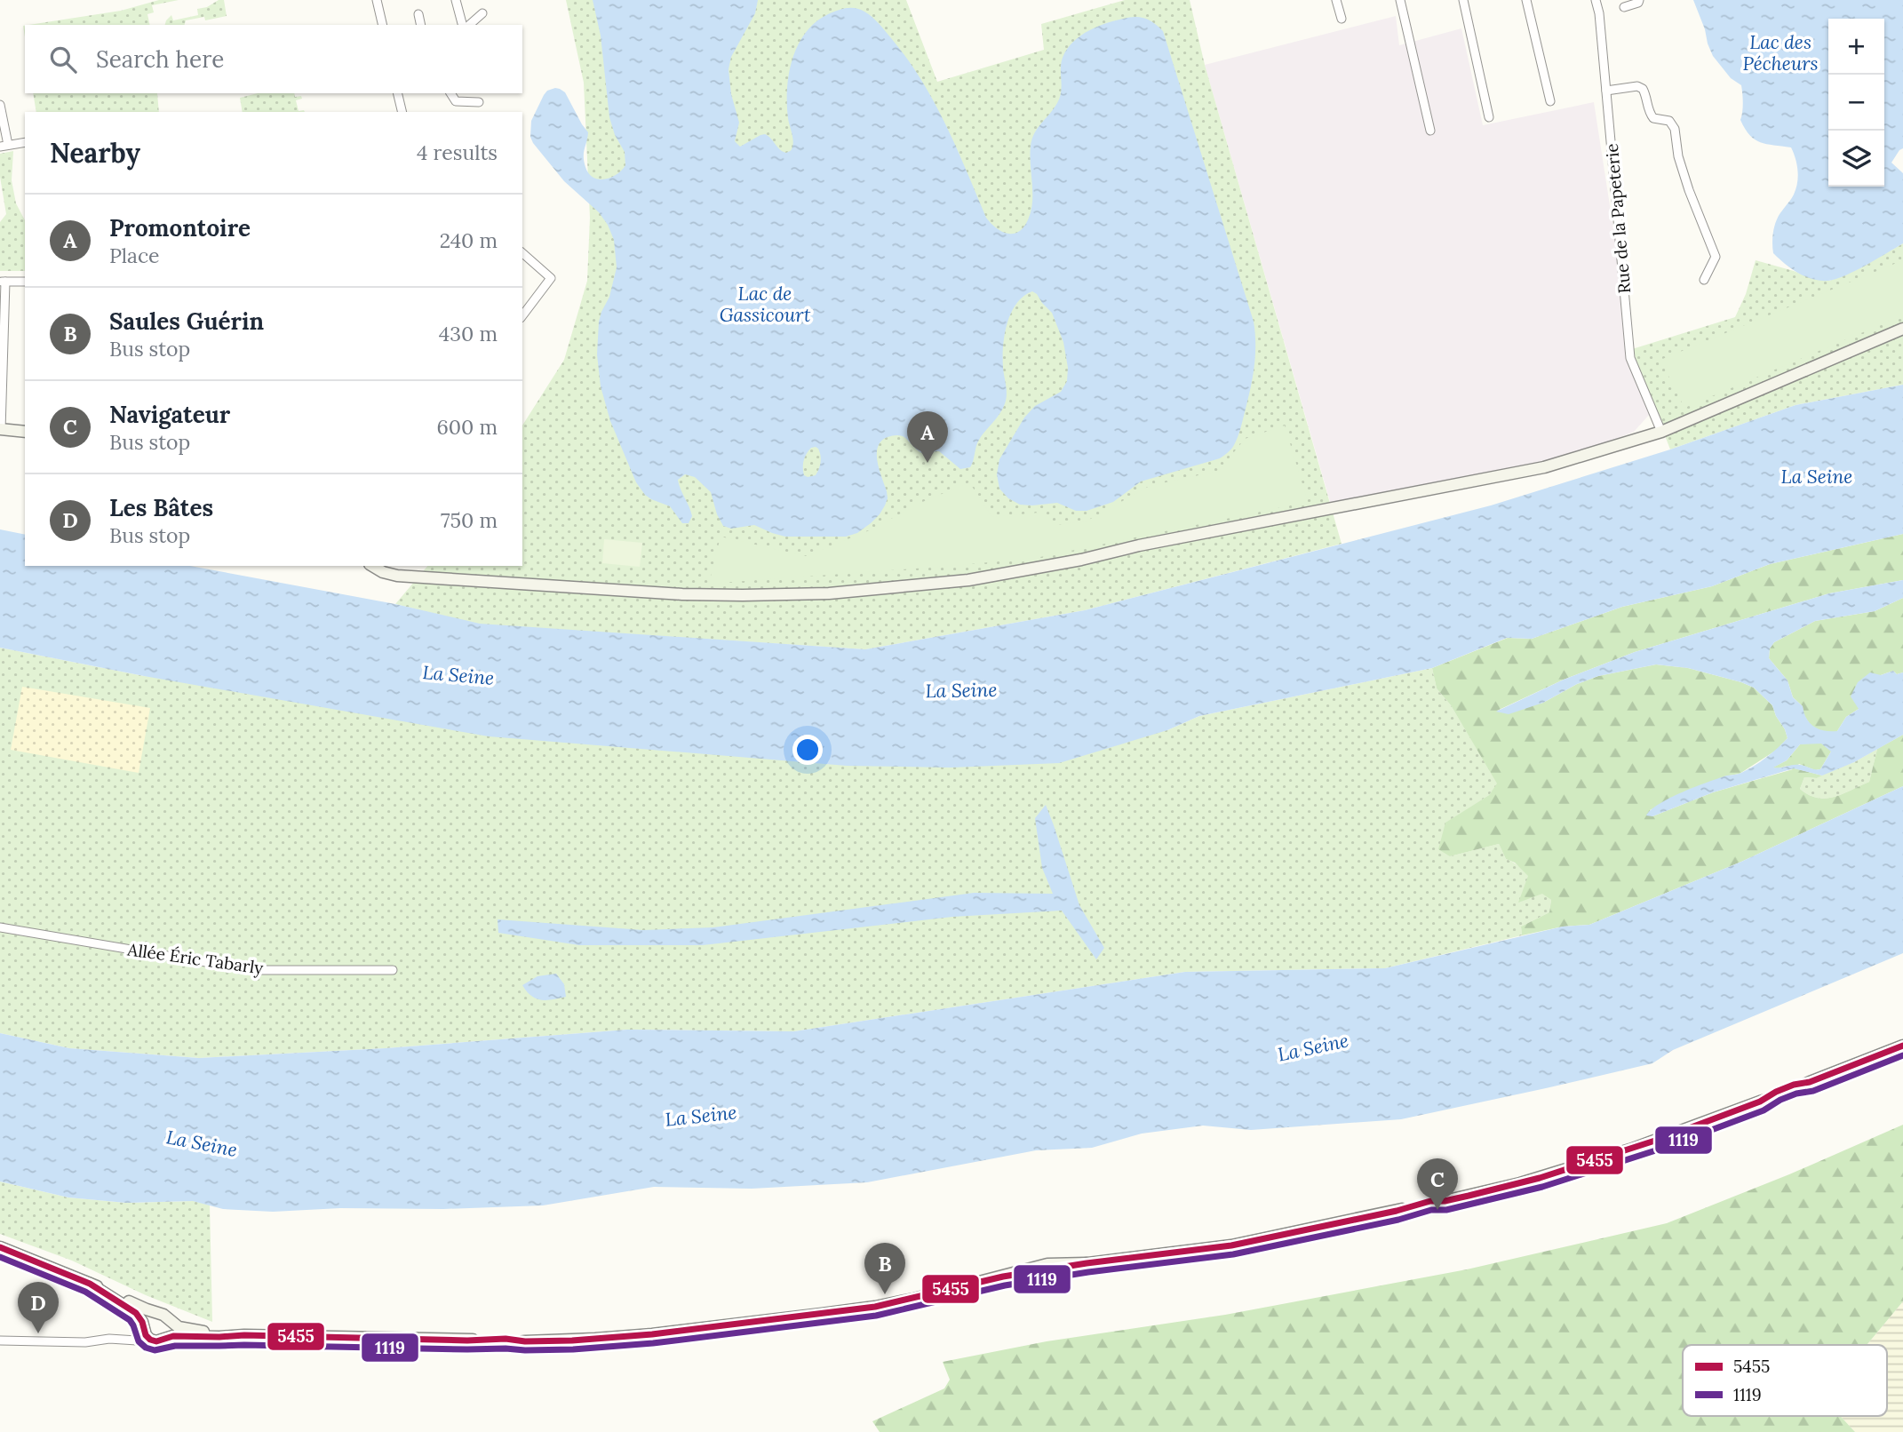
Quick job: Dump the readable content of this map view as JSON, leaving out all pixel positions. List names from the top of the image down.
{
  "streets": {
    "street": ["Rue de la Papeterie", "Allée Éric Tabarly"]
  },
  "water": ["Lac des Pécheurs", "Lac de Gassicourt", "La Seine"],
  "lines": ["transit line 5455", "transit line 1119"],
  "legend": ["5455", "1119"],
  "page": {
    "map_buttons": ["+", "−"],
    "search": "Search here",
    "heading": ["Nearby", "4 results"],
    "list": [
      {
        "mark": "A",
        "name": "Promontoire",
        "note": "Place",
        "value": "240 m"
      },
      {
        "mark": "B",
        "name": "Saules Guérin",
        "note": "Bus stop",
        "value": "430 m"
      },
      {
        "mark": "C",
        "name": "Navigateur",
        "note": "Bus stop",
        "value": "600 m"
      },
      {
        "mark": "D",
        "name": "Les Bâtes",
        "note": "Bus stop",
        "value": "750 m"
      }
    ],
    "pins": [
      "A",
      "C",
      "B",
      "D"
    ]
  }
}
